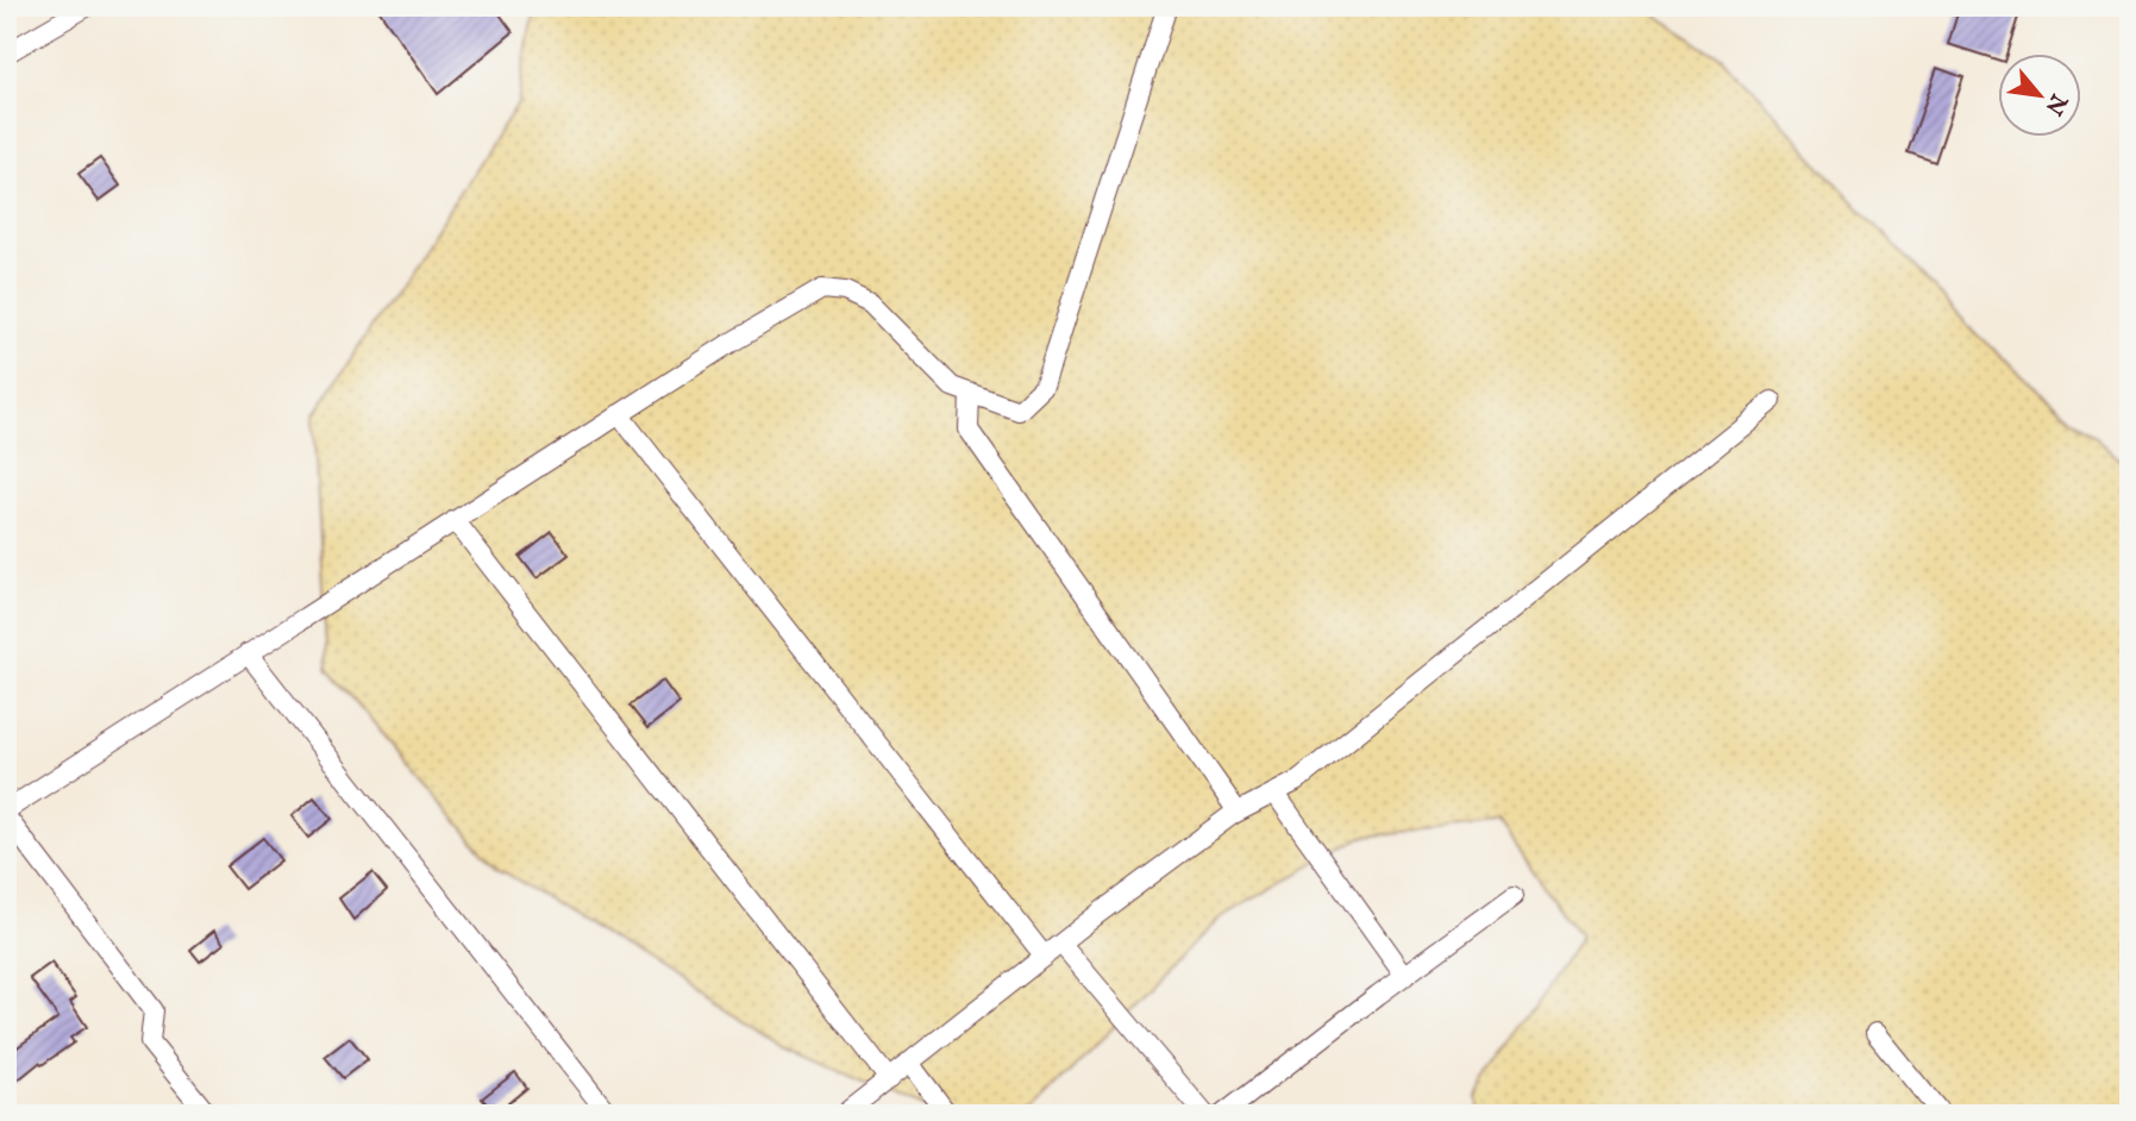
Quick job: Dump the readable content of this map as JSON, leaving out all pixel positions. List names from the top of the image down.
{
  "north": "bottom right"
}
